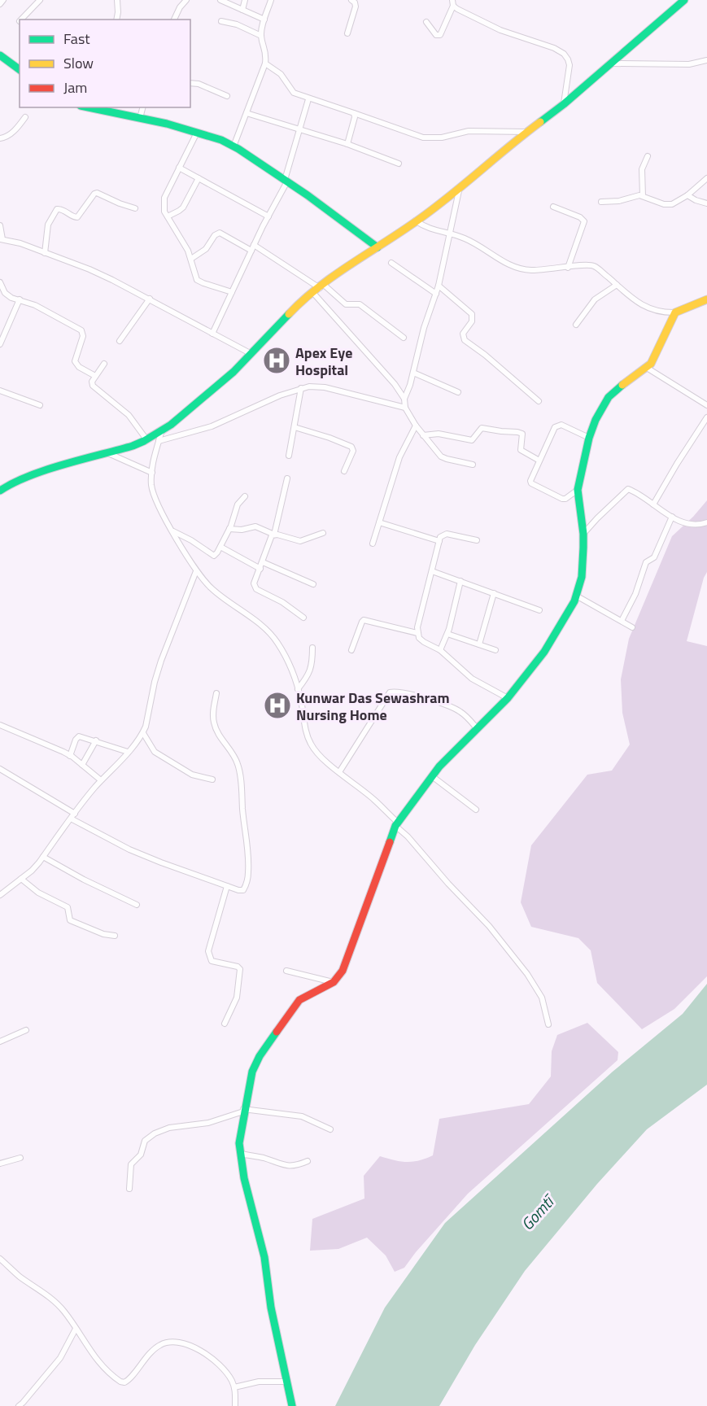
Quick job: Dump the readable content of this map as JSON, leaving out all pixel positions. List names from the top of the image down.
{
  "water": ["Gomtī"],
  "places": {
    "hospital": ["Apex Eye Hospital", "Kunwar Das Sewashram Nursing Home"]
  },
  "legend": ["Fast", "Slow", "Jam"]
}
